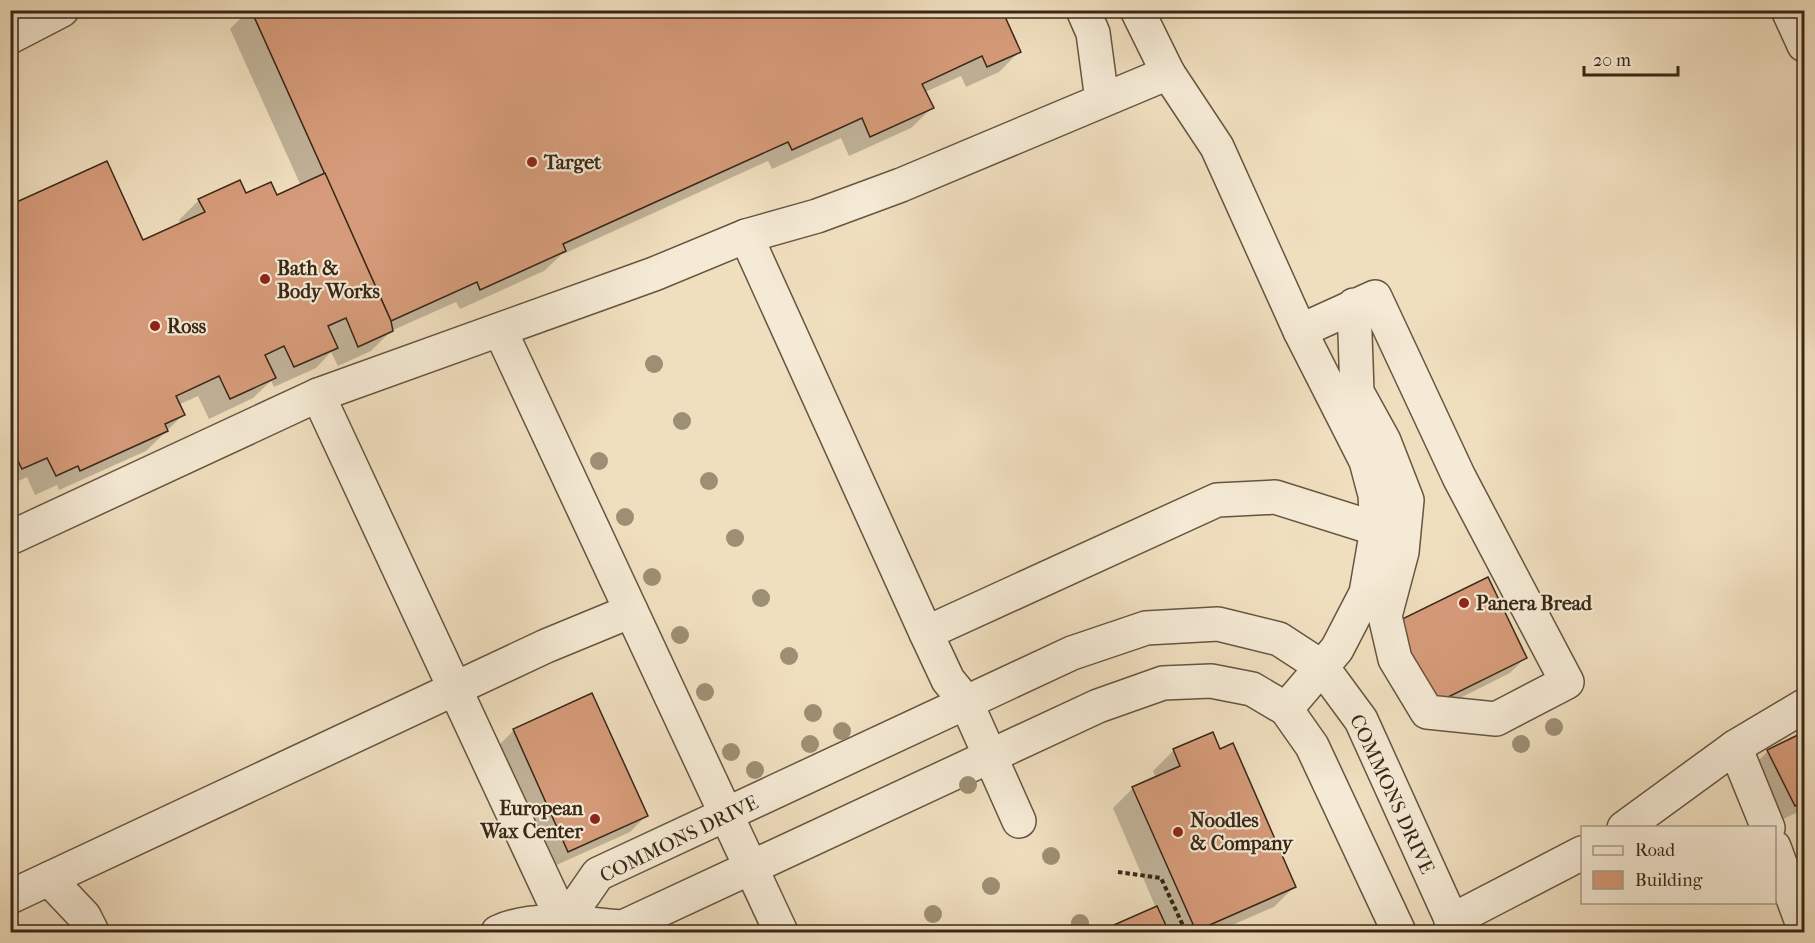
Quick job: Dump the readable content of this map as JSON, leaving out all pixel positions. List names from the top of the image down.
{
  "streets": {
    "street": ["COMMONS DRIVE"]
  },
  "places": [
    "Target",
    "Bath & Body Works",
    "Ross",
    "Panera Bread",
    "European Wax Center",
    "Noodles & Company"
  ],
  "legend": ["Road", "Building"],
  "scale_bar": "20 m"
}
